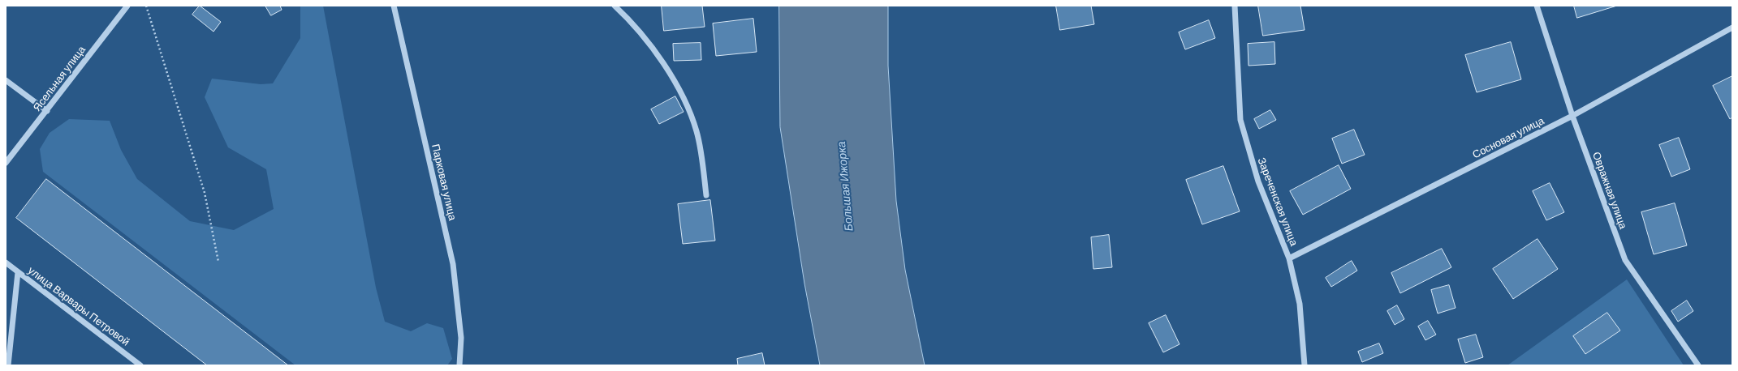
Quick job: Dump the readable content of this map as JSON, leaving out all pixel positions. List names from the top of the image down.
{
  "streets": {
    "street": [
      "Ясельная улица",
      "Сосновая улица",
      "Парковая улица",
      "Овражная улица",
      "Зареченская улица",
      "улица Варвары Петровой"
    ]
  },
  "crossings": [
    ["Сосновая улица", "Овражная улица"],
    ["Сосновая улица", "Зареченская улица"]
  ],
  "water": ["Большая Ижорка"]
}
